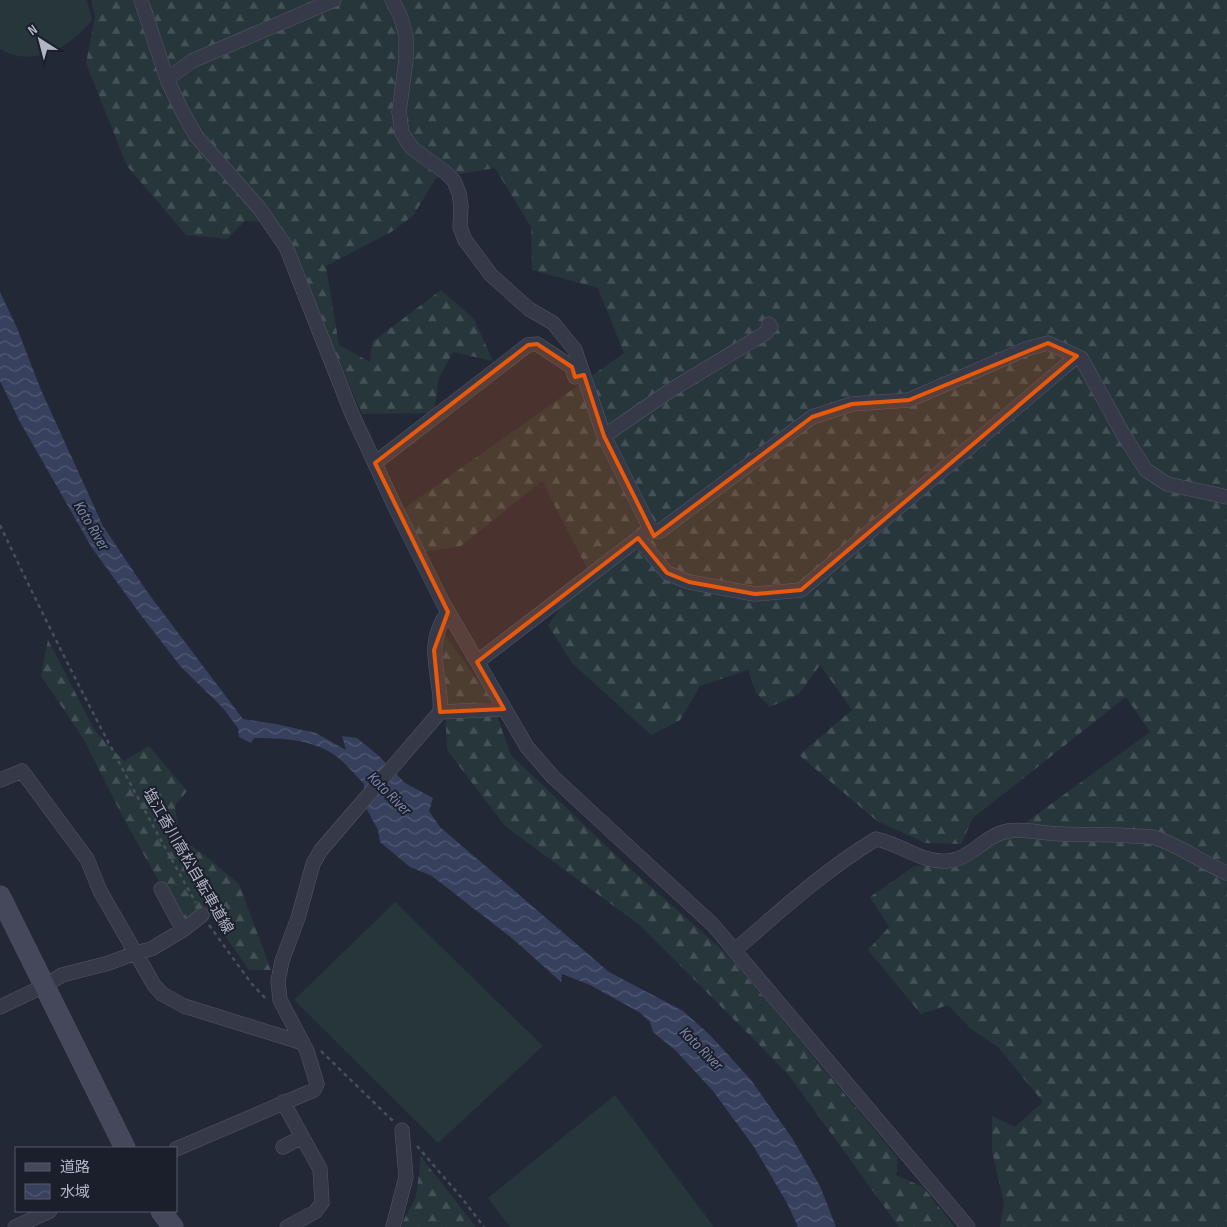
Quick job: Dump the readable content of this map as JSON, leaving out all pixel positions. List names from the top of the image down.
{
  "streets": {
    "path": ["塩江香川高松自転車道線"]
  },
  "water": ["Koto River"],
  "legend": ["道路", "水域"],
  "north": "top left"
}
